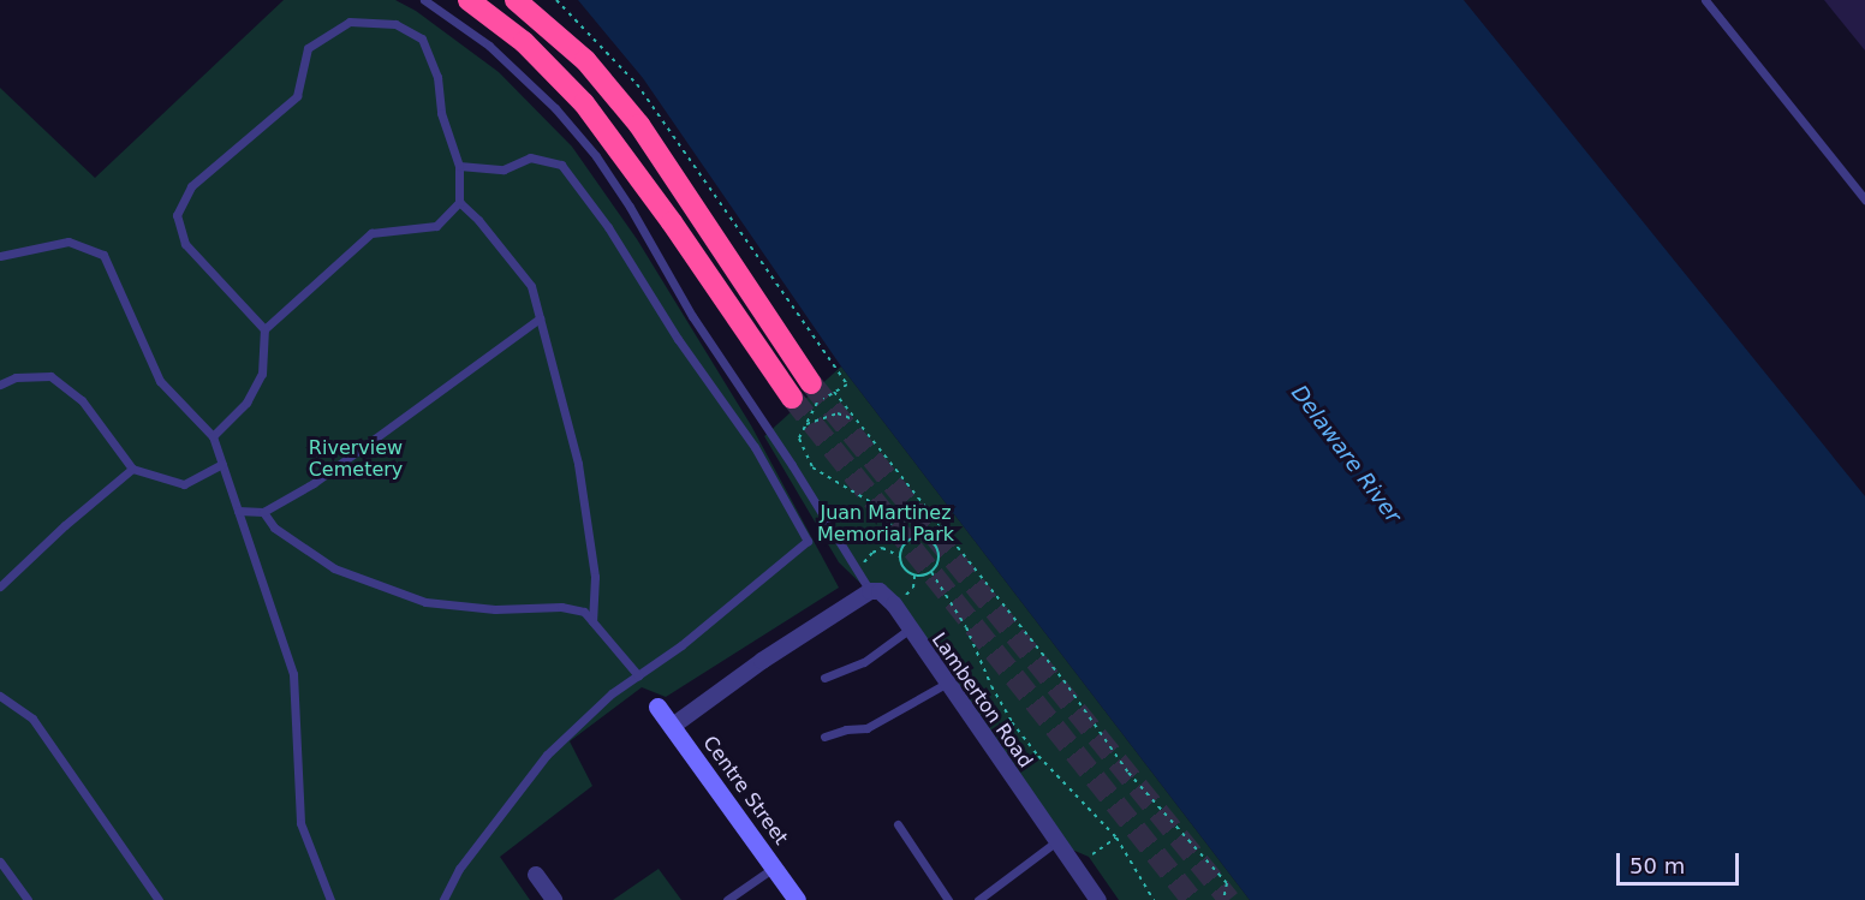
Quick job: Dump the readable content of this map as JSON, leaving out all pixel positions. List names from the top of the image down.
{
  "streets": {
    "street": ["Lamberton Road", "Centre Street"]
  },
  "water": ["Delaware River"],
  "parks": ["Riverview Cemetery", "Juan Martinez Memorial Park"],
  "scale_bar": "50 m"
}
